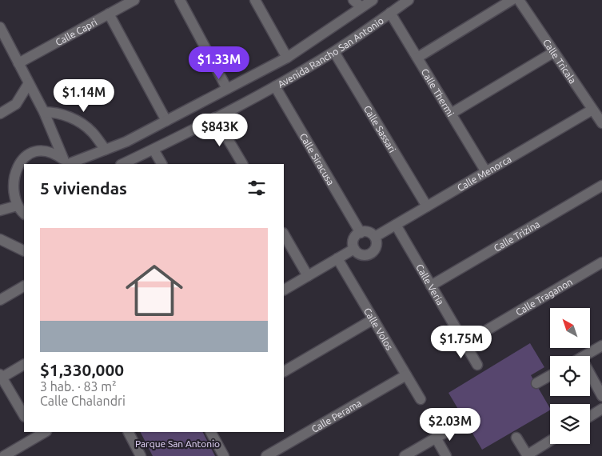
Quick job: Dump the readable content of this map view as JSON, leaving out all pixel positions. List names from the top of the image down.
{
  "streets": {
    "street": [
      "Calle Capri",
      "Avenida Rancho San Antonio",
      "Calle Tricala",
      "Calle Thermi",
      "Calle Sassari",
      "Calle Siracusa",
      "Calle Menorca",
      "Calle Trizina",
      "Calle Veria",
      "Calle Traganon",
      "Calle Volos",
      "Calle Perama"
    ]
  },
  "crossings": [
    ["Avenida Rancho San Antonio", "Calle Thermi"],
    ["Avenida Rancho San Antonio", "Calle Sassari"],
    ["Avenida Rancho San Antonio", "Calle Siracusa"],
    ["Calle Tricala", "Calle Menorca"],
    ["Calle Thermi", "Calle Menorca"],
    ["Calle Sassari", "Calle Menorca"],
    ["Calle Siracusa", "Calle Menorca"],
    ["Calle Menorca", "Calle Veria"],
    ["Calle Trizina", "Calle Veria"],
    ["Calle Veria", "Calle Traganon"],
    ["Calle Volos", "Calle Perama"]
  ],
  "parks": ["Parque San Antonio"],
  "north": "top left",
  "page": {
    "price": [
      "$1.33M",
      "$1.14M",
      "$843K",
      "$1.75M",
      "$2.03M"
    ],
    "heading": "5 viviendas",
    "list": [
      {
        "name": "$1,330,000",
        "note": "3 hab. · 83 m² · Calle Chalandri"
      }
    ]
  }
}
